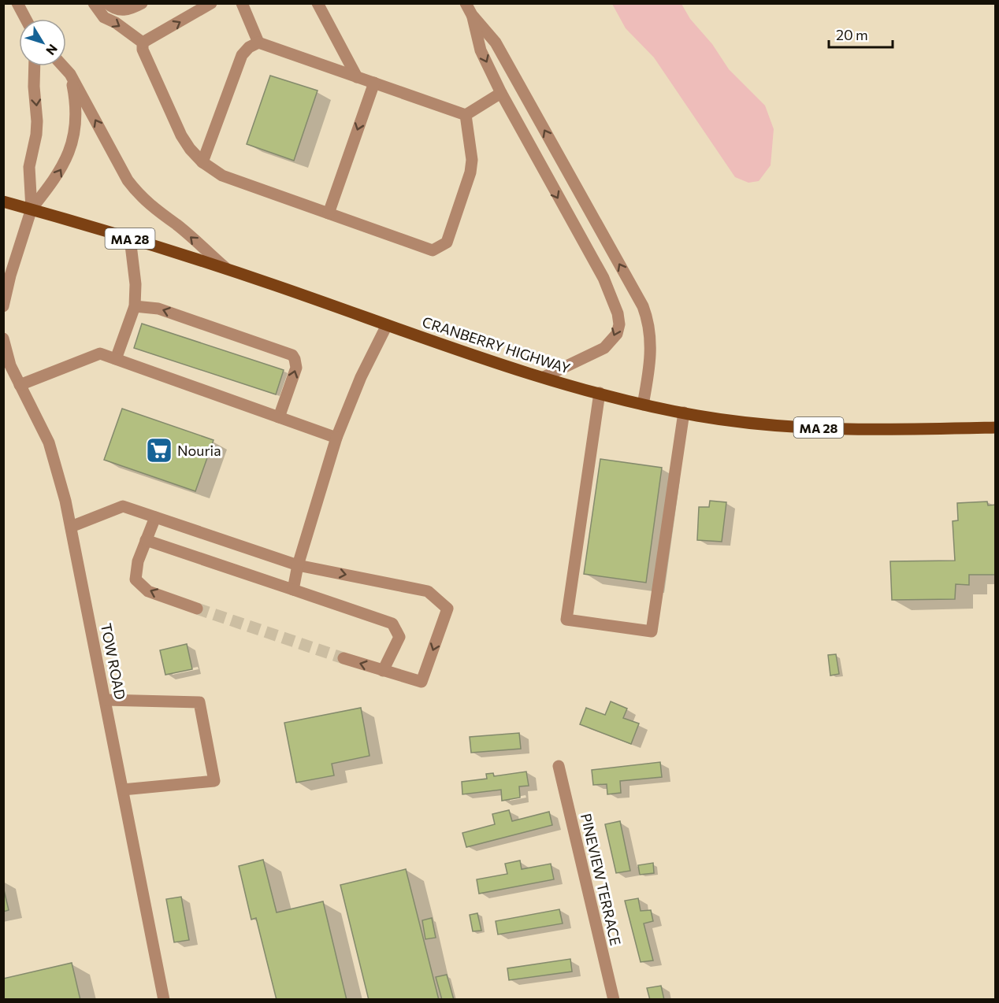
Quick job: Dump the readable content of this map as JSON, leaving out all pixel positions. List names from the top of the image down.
{
  "streets": {
    "main road": ["MA 28", "CRANBERRY HIGHWAY"],
    "street": ["TOW ROAD", "PINEVIEW TERRACE"]
  },
  "places": {
    "supermarket": ["Nouria"]
  },
  "scale_bar": "20 m",
  "north": "bottom right"
}
